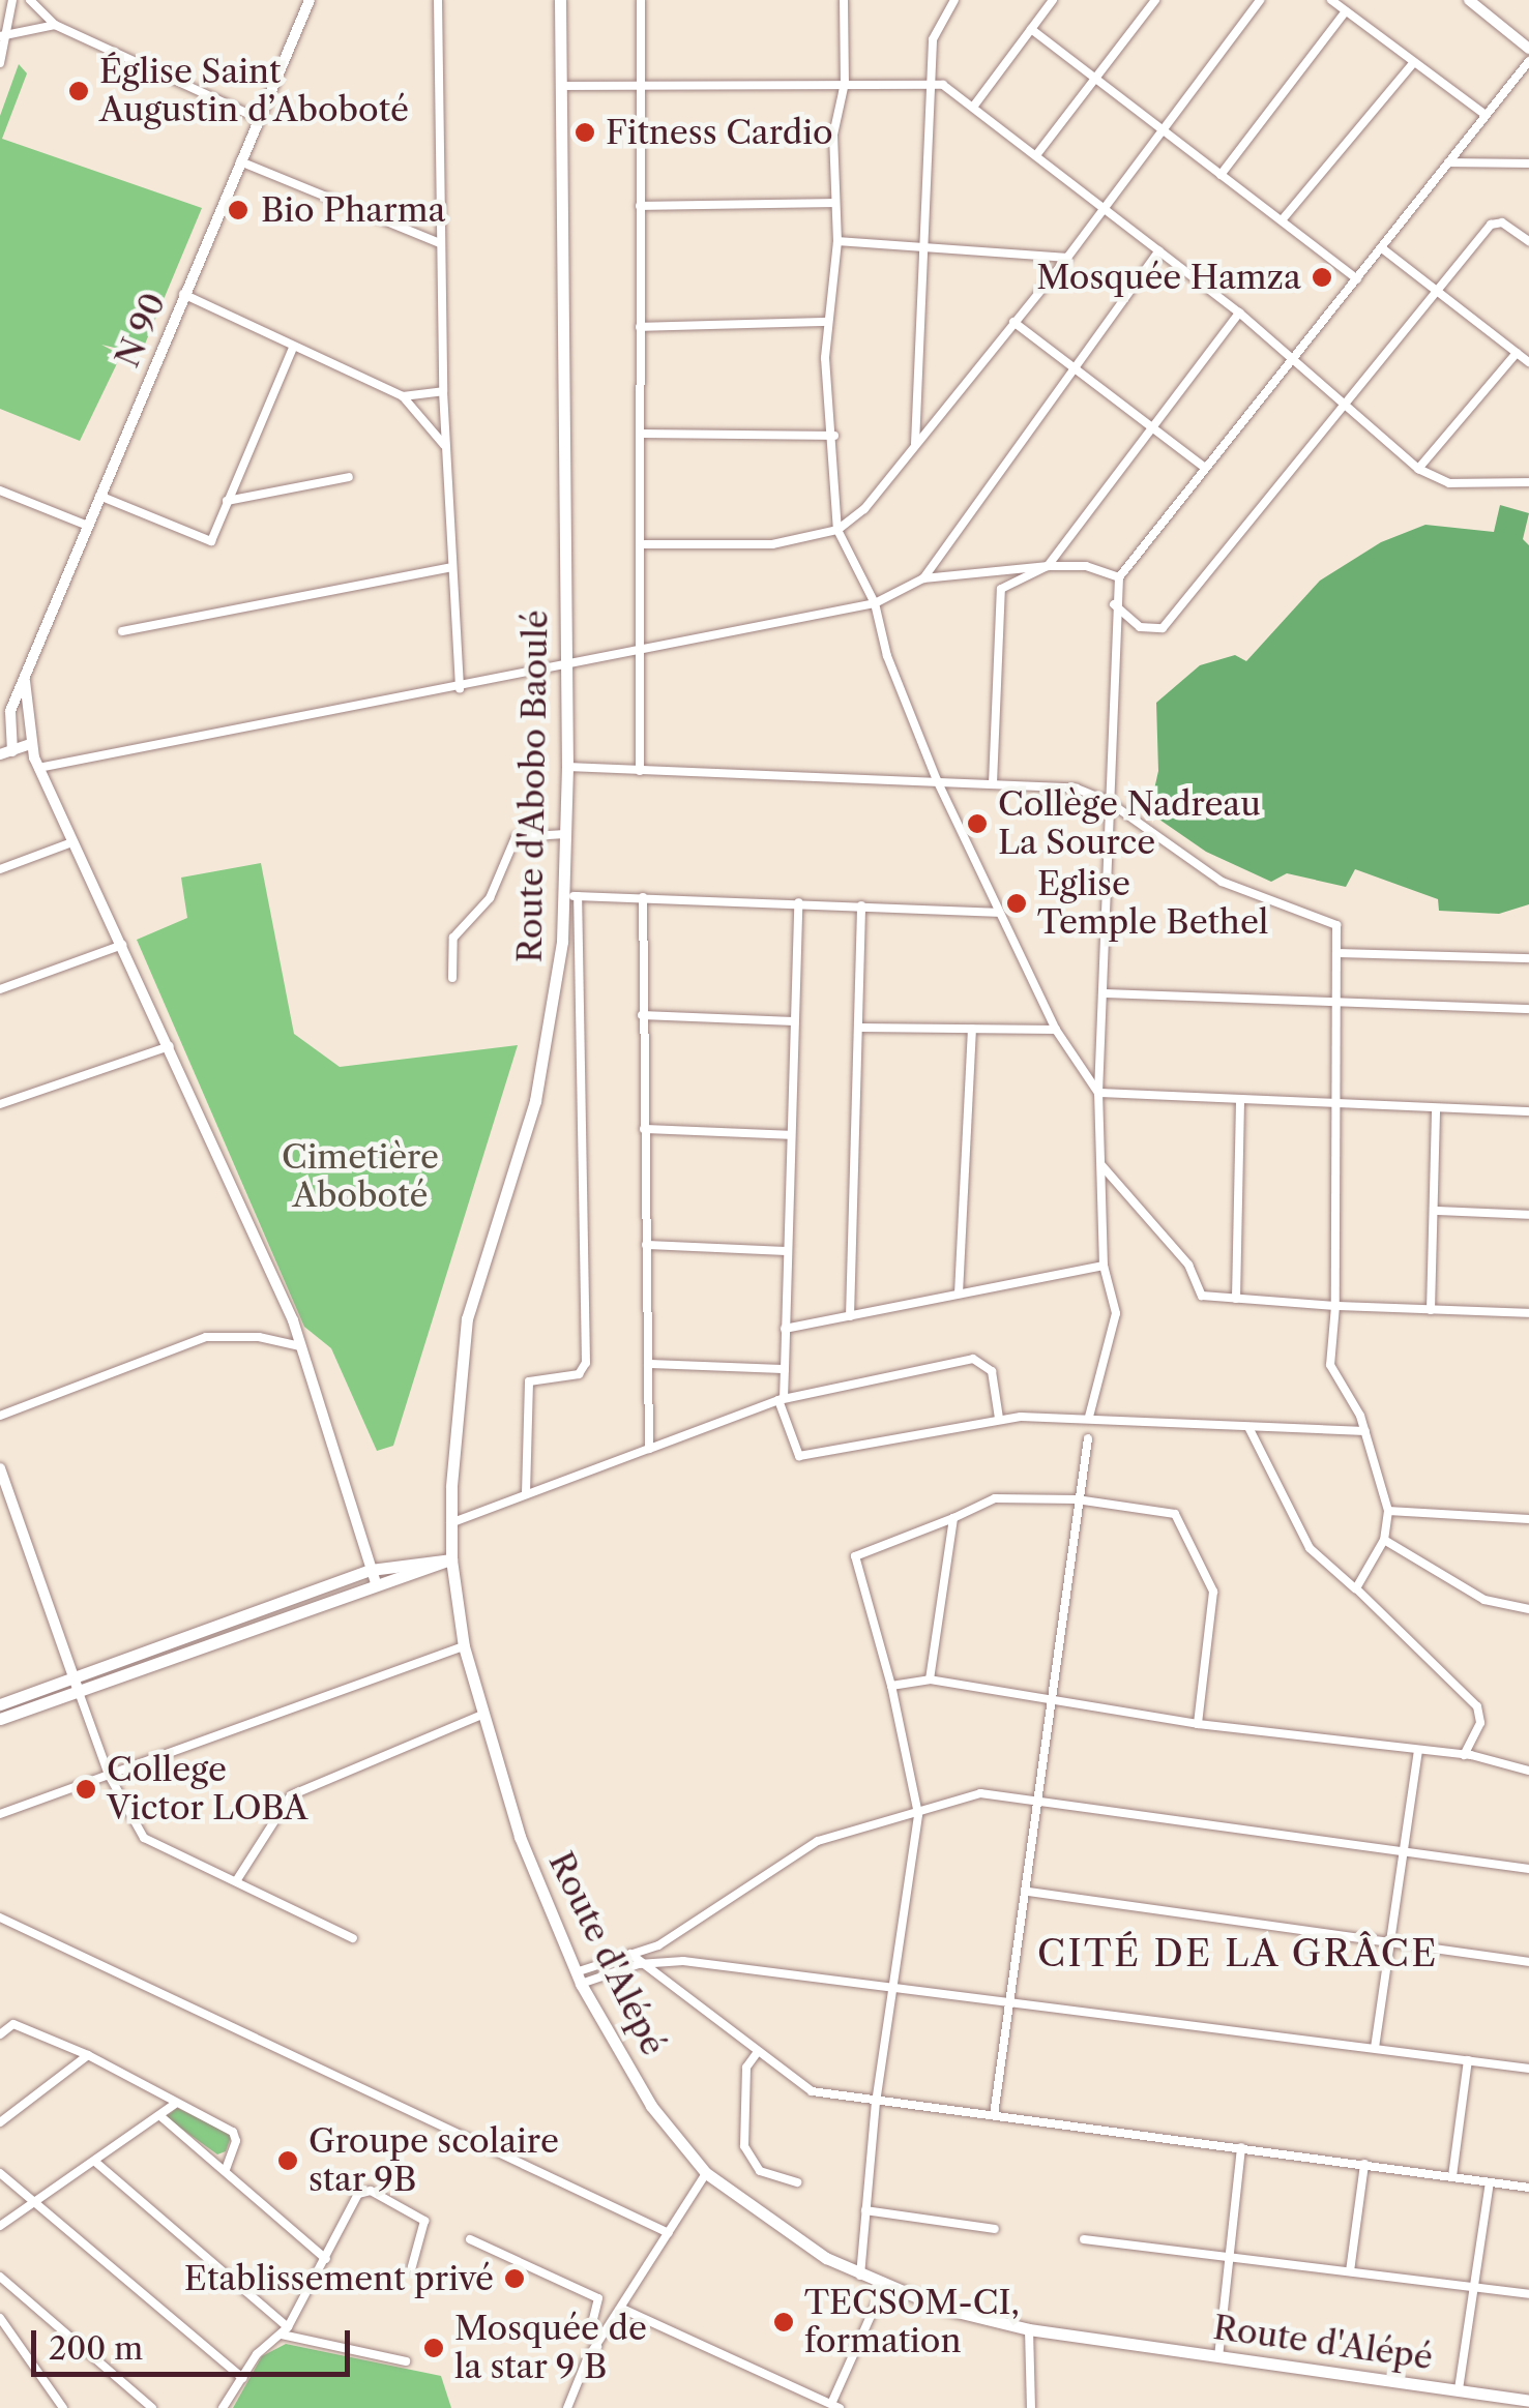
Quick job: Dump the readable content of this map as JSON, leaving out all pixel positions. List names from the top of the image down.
{
  "streets": {
    "main road": ["Route d'Abobo Baoulé", "Route d'Alépé"],
    "street": ["N 90"]
  },
  "crossings": [
    ["Route d'Abobo Baoulé", "Route d'Alépé"]
  ],
  "districts": ["CITÉ DE LA GRÂCE"],
  "parks": ["Cimetière Aboboté"],
  "places": [
    "Église Saint Augustin d’Aboboté",
    "Fitness Cardio",
    "Bio Pharma",
    "Mosquée Hamza",
    "Collège Nadreau La Source",
    "Eglise Temple Bethel",
    "College Victor LOBA",
    "Groupe scolaire star 9B",
    "Etablissement privé",
    "TECSOM-CI, formation",
    "Mosquée de la star 9 B"
  ],
  "scale_bar": "200 m"
}
